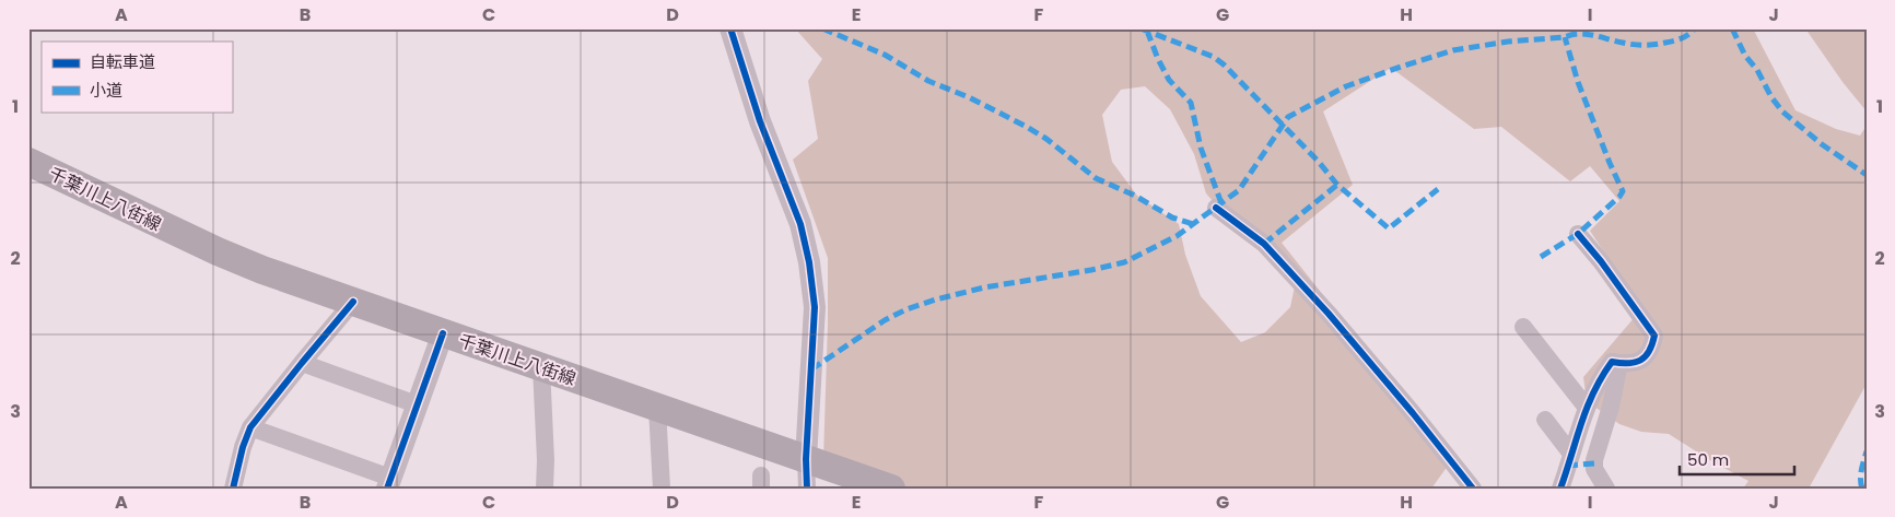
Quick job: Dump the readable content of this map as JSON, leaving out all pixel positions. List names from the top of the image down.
{
  "streets": {
    "main road": ["千葉川上八街線"]
  },
  "legend": ["自転車道", "小道"],
  "scale_bar": "50 m",
  "grid": {
    "columns": [
      "A",
      "B",
      "C",
      "D",
      "E",
      "F",
      "G",
      "H",
      "I",
      "J"
    ],
    "rows": ["1", "2", "3"]
  }
}
